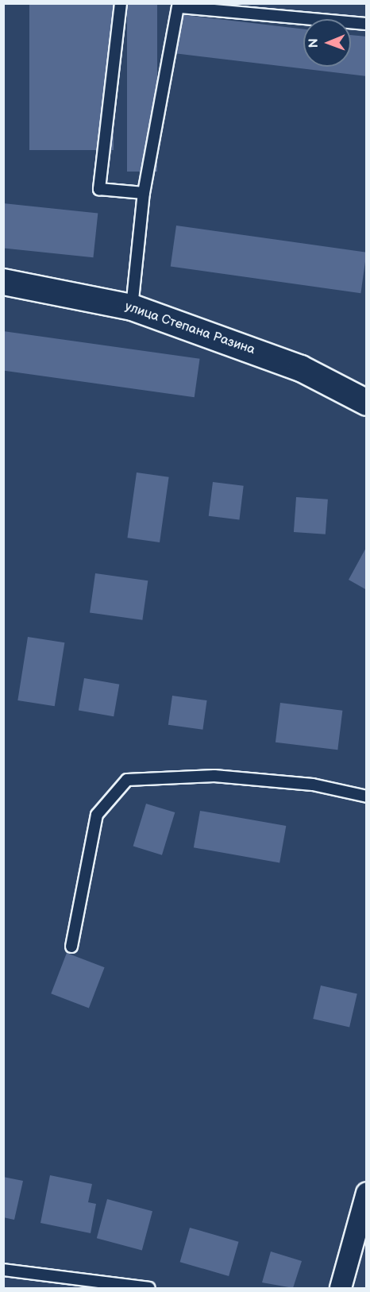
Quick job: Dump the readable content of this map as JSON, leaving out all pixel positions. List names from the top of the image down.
{
  "streets": {
    "street": ["улица Степана Разина"]
  },
  "north": "left"
}
